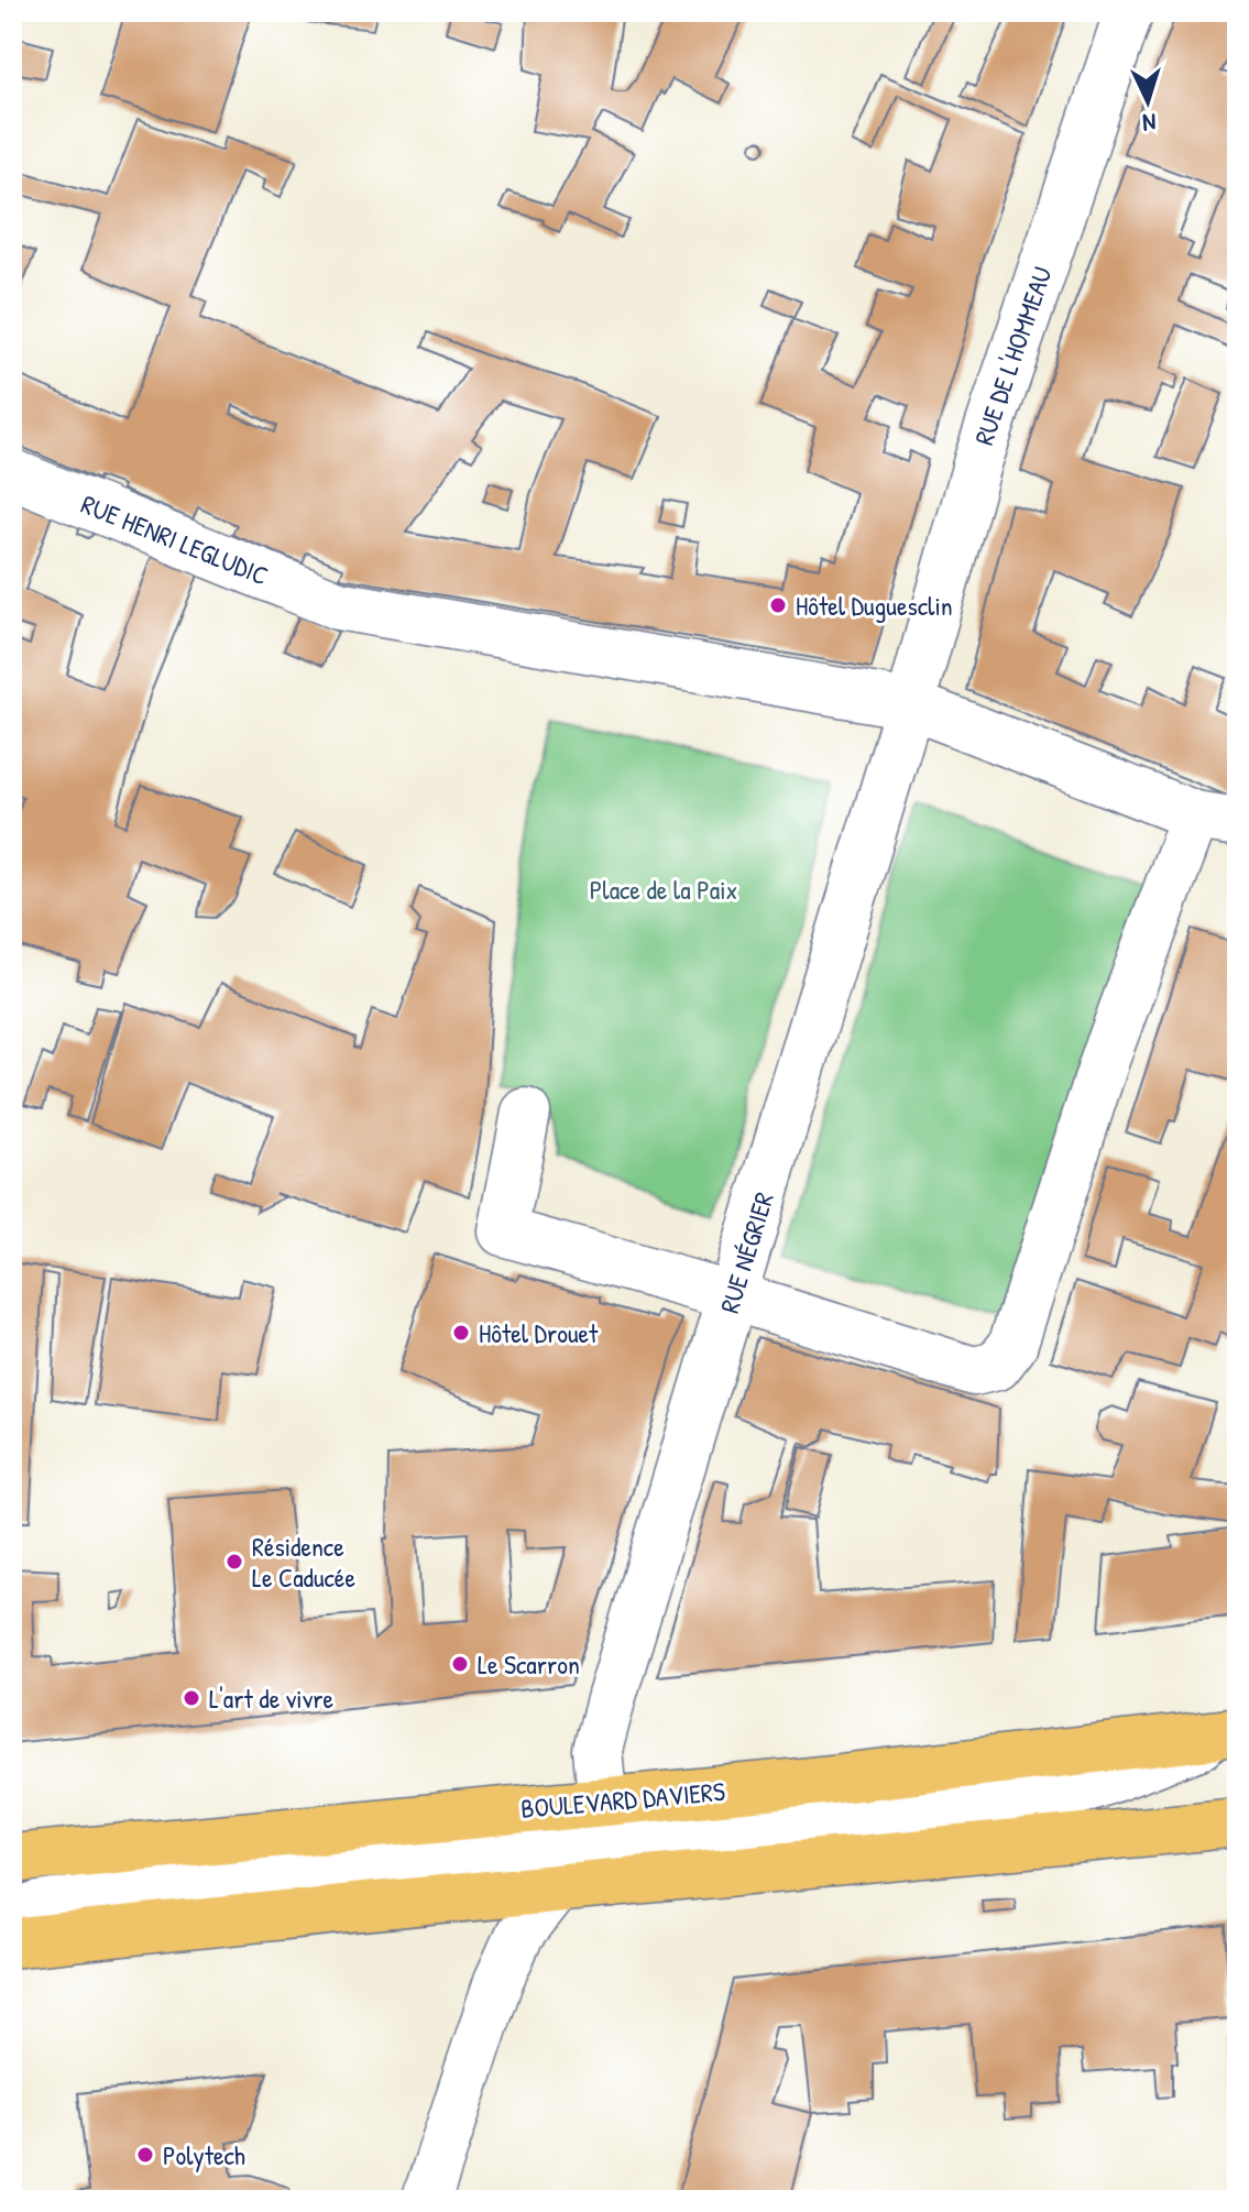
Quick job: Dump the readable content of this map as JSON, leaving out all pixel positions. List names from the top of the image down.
{
  "streets": {
    "main road": ["BOULEVARD DAVIERS"],
    "street": ["RUE DE L'HOMMEAU", "RUE HENRI LEGLUDIC", "RUE NÉGRIER"]
  },
  "crossings": [
    ["RUE DE L'HOMMEAU", "RUE HENRI LEGLUDIC"],
    ["RUE DE L'HOMMEAU", "RUE NÉGRIER"],
    ["RUE HENRI LEGLUDIC", "RUE NÉGRIER"],
    ["RUE NÉGRIER", "BOULEVARD DAVIERS"]
  ],
  "parks": ["Place de la Paix"],
  "places": [
    "Hôtel Duguesclin",
    "Hôtel Drouet",
    "Résidence Le Caducée",
    "Le Scarron",
    "L'art de vivre",
    "Polytech"
  ],
  "north": "bottom"
}
